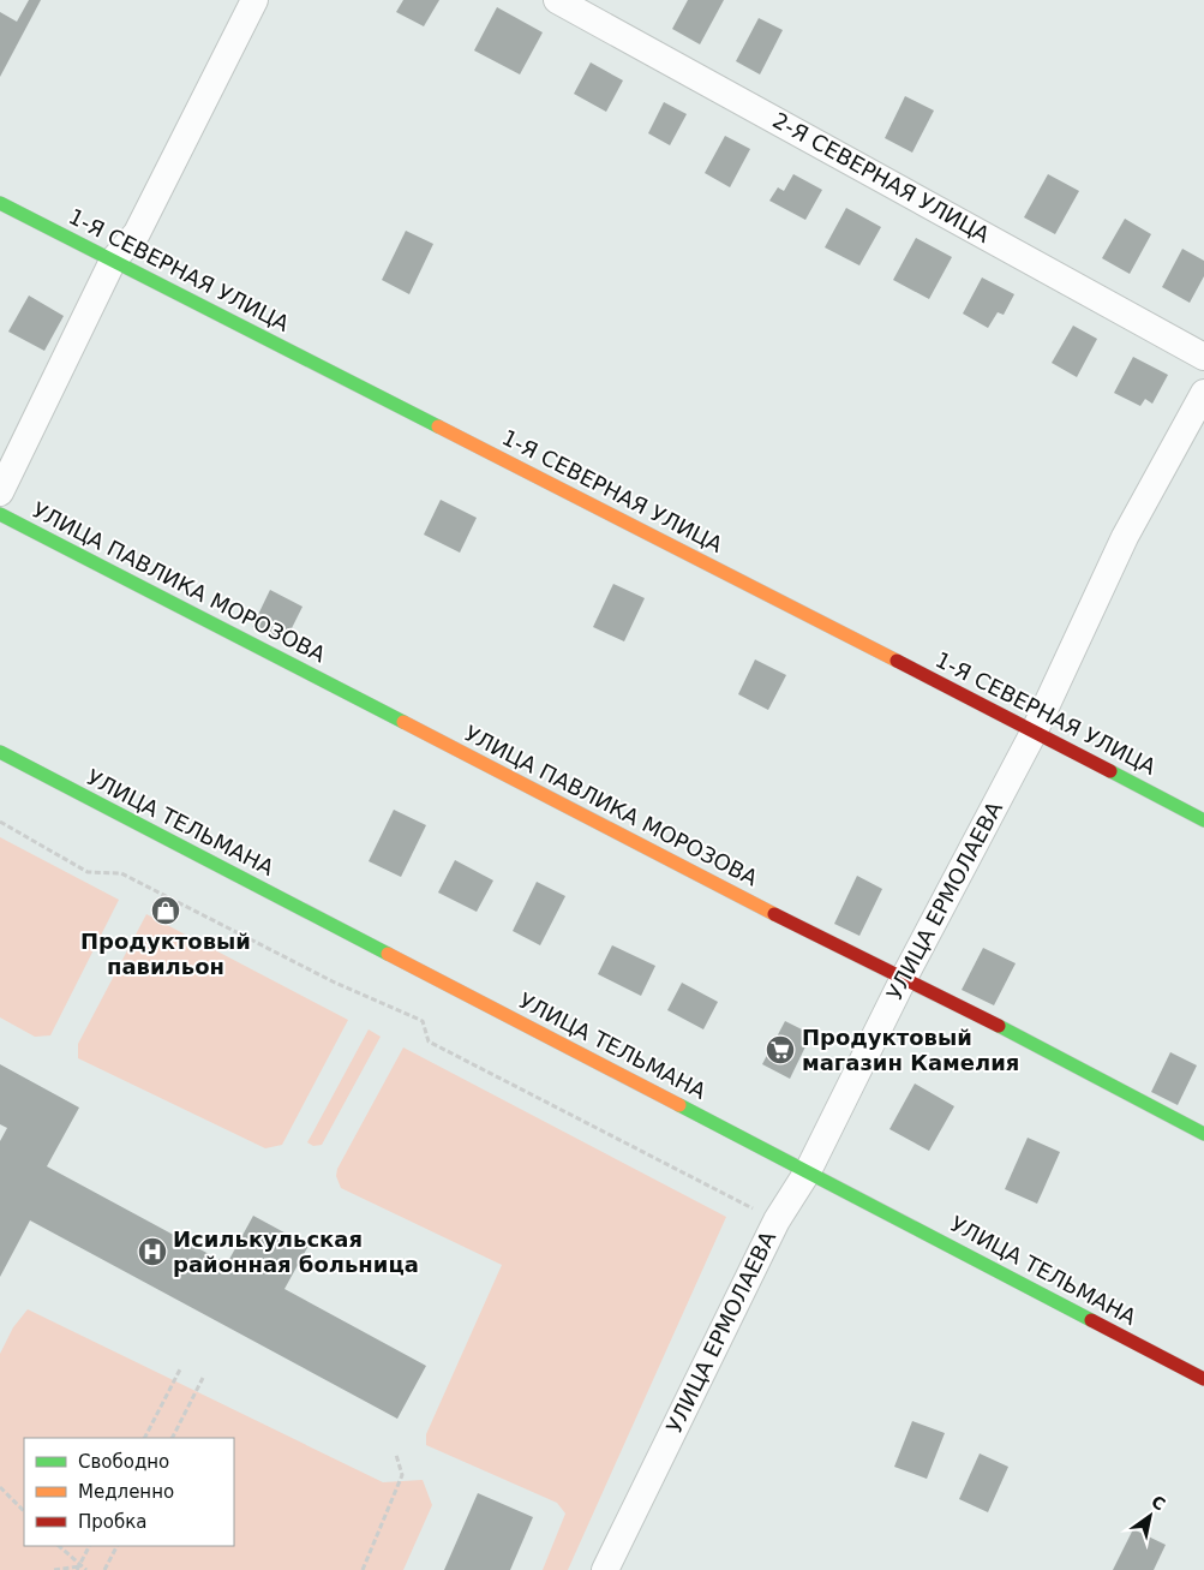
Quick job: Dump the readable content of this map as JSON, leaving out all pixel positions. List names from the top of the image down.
{
  "streets": {
    "street": [
      "2-Я СЕВЕРНАЯ УЛИЦА",
      "1-Я СЕВЕРНАЯ УЛИЦА",
      "УЛИЦА ПАВЛИКА МОРОЗОВА",
      "УЛИЦА ТЕЛЬМАНА",
      "УЛИЦА ЕРМОЛАЕВА"
    ]
  },
  "crossings": [
    ["1-Я СЕВЕРНАЯ УЛИЦА", "УЛИЦА ЕРМОЛАЕВА"],
    ["УЛИЦА ПАВЛИКА МОРОЗОВА", "УЛИЦА ЕРМОЛАЕВА"],
    ["УЛИЦА ТЕЛЬМАНА", "УЛИЦА ЕРМОЛАЕВА"]
  ],
  "places": {
    "shop": ["Продуктовый павильон"],
    "supermarket": ["Продуктовый магазин Камелия"],
    "hospital": ["Исилькульская районная больница"]
  },
  "legend": ["Свободно", "Медленно", "Пробка"],
  "north": "top right"
}
